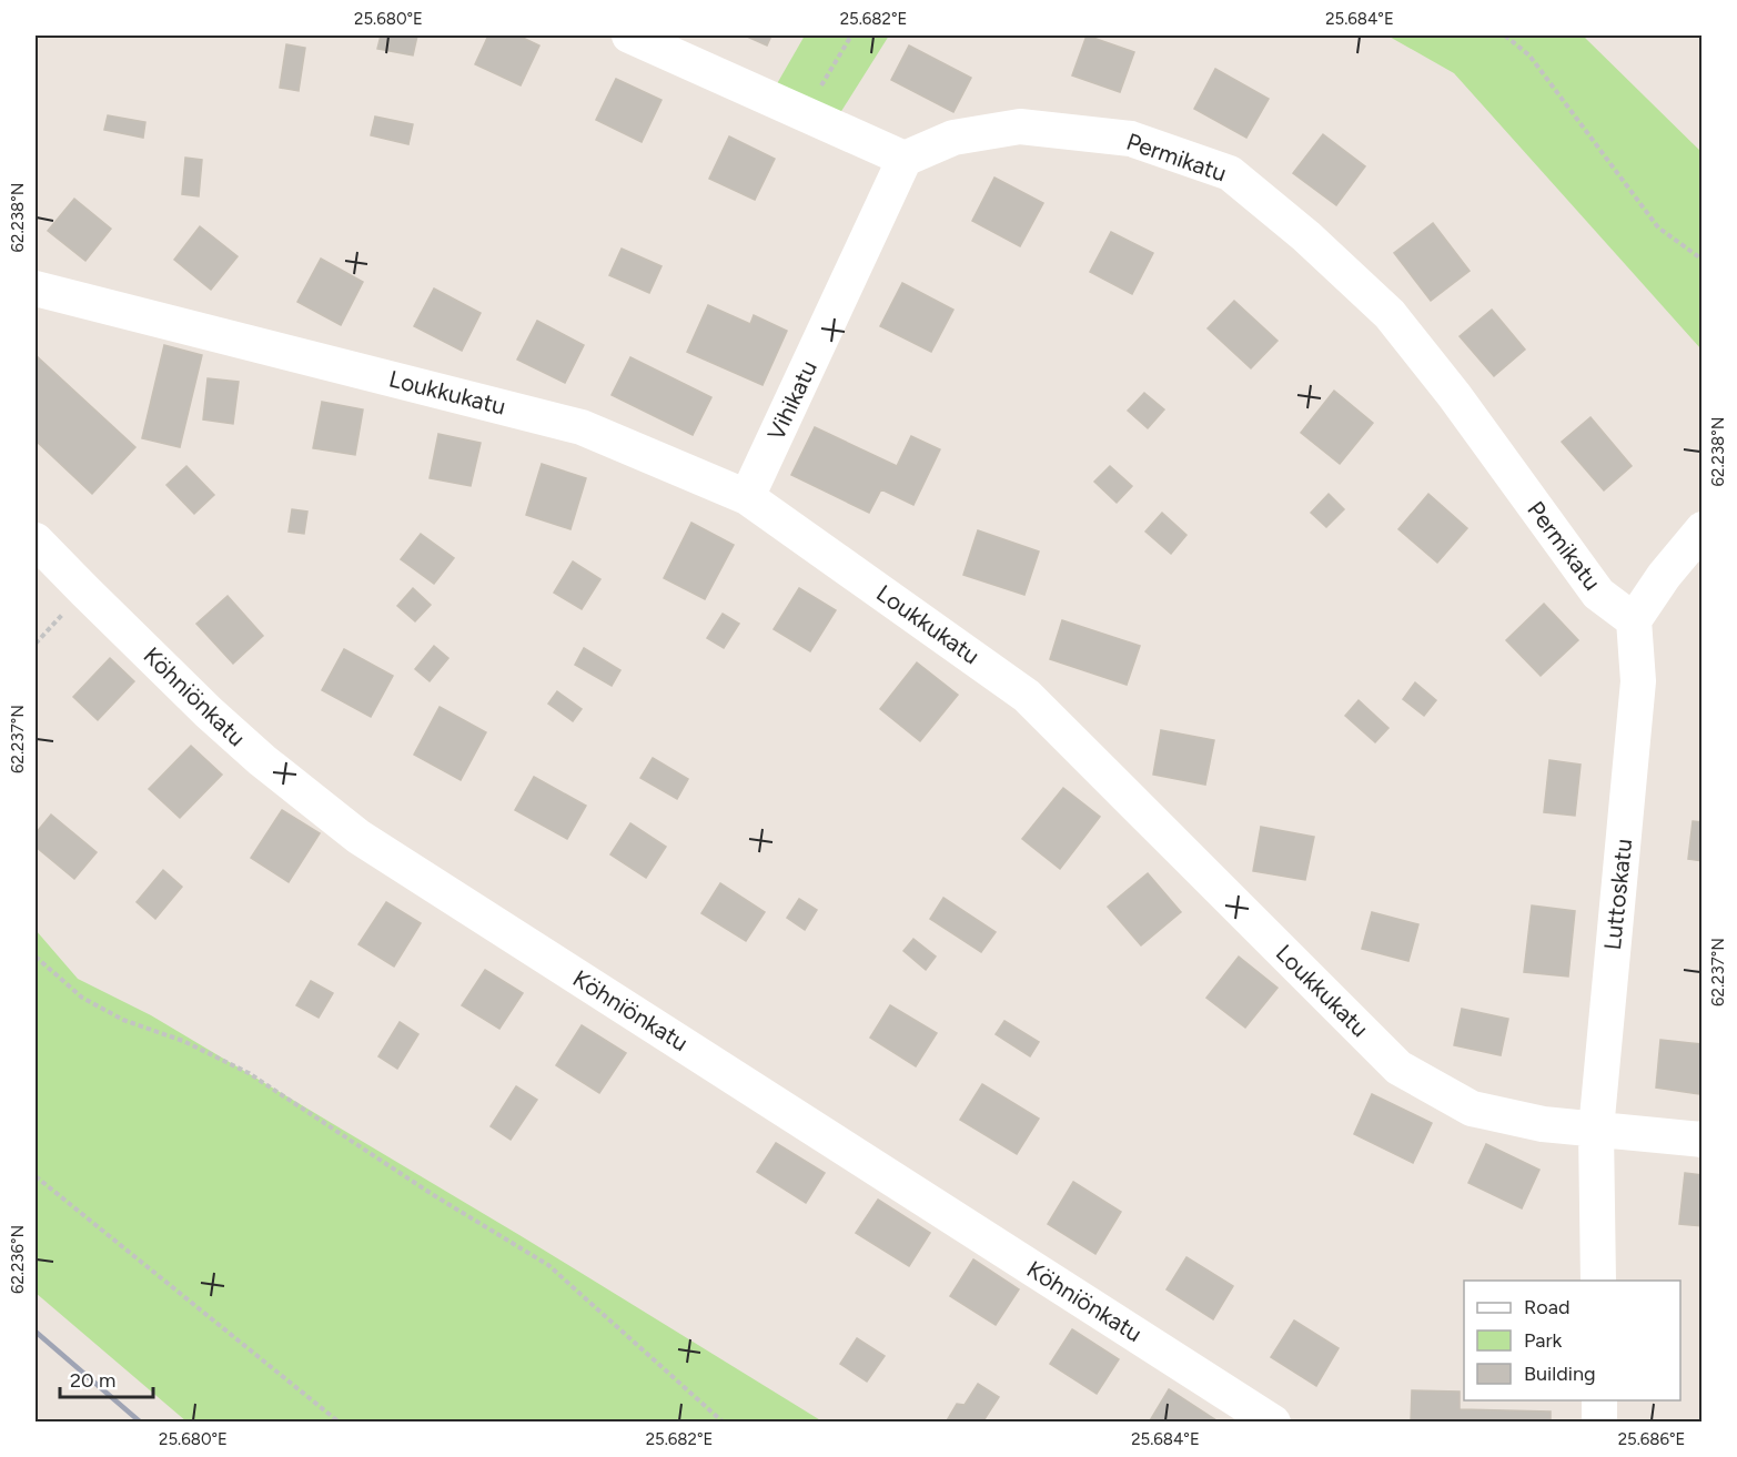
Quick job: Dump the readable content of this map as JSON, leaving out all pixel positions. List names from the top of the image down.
{
  "streets": {
    "street": [
      "Permikatu",
      "Loukkukatu",
      "Vihikatu",
      "Köhniönkatu",
      "Luttoskatu"
    ]
  },
  "crossings": [
    ["Permikatu", "Vihikatu"],
    ["Permikatu", "Luttoskatu"],
    ["Loukkukatu", "Vihikatu"],
    ["Loukkukatu", "Luttoskatu"]
  ],
  "legend": ["Road", "Park", "Building"],
  "scale_bar": "20 m",
  "coordinates": [
    "25.680°E",
    "25.682°E",
    "25.684°E",
    "62.238°N",
    "62.237°N",
    "62.236°N",
    "25.686°E"
  ]
}
